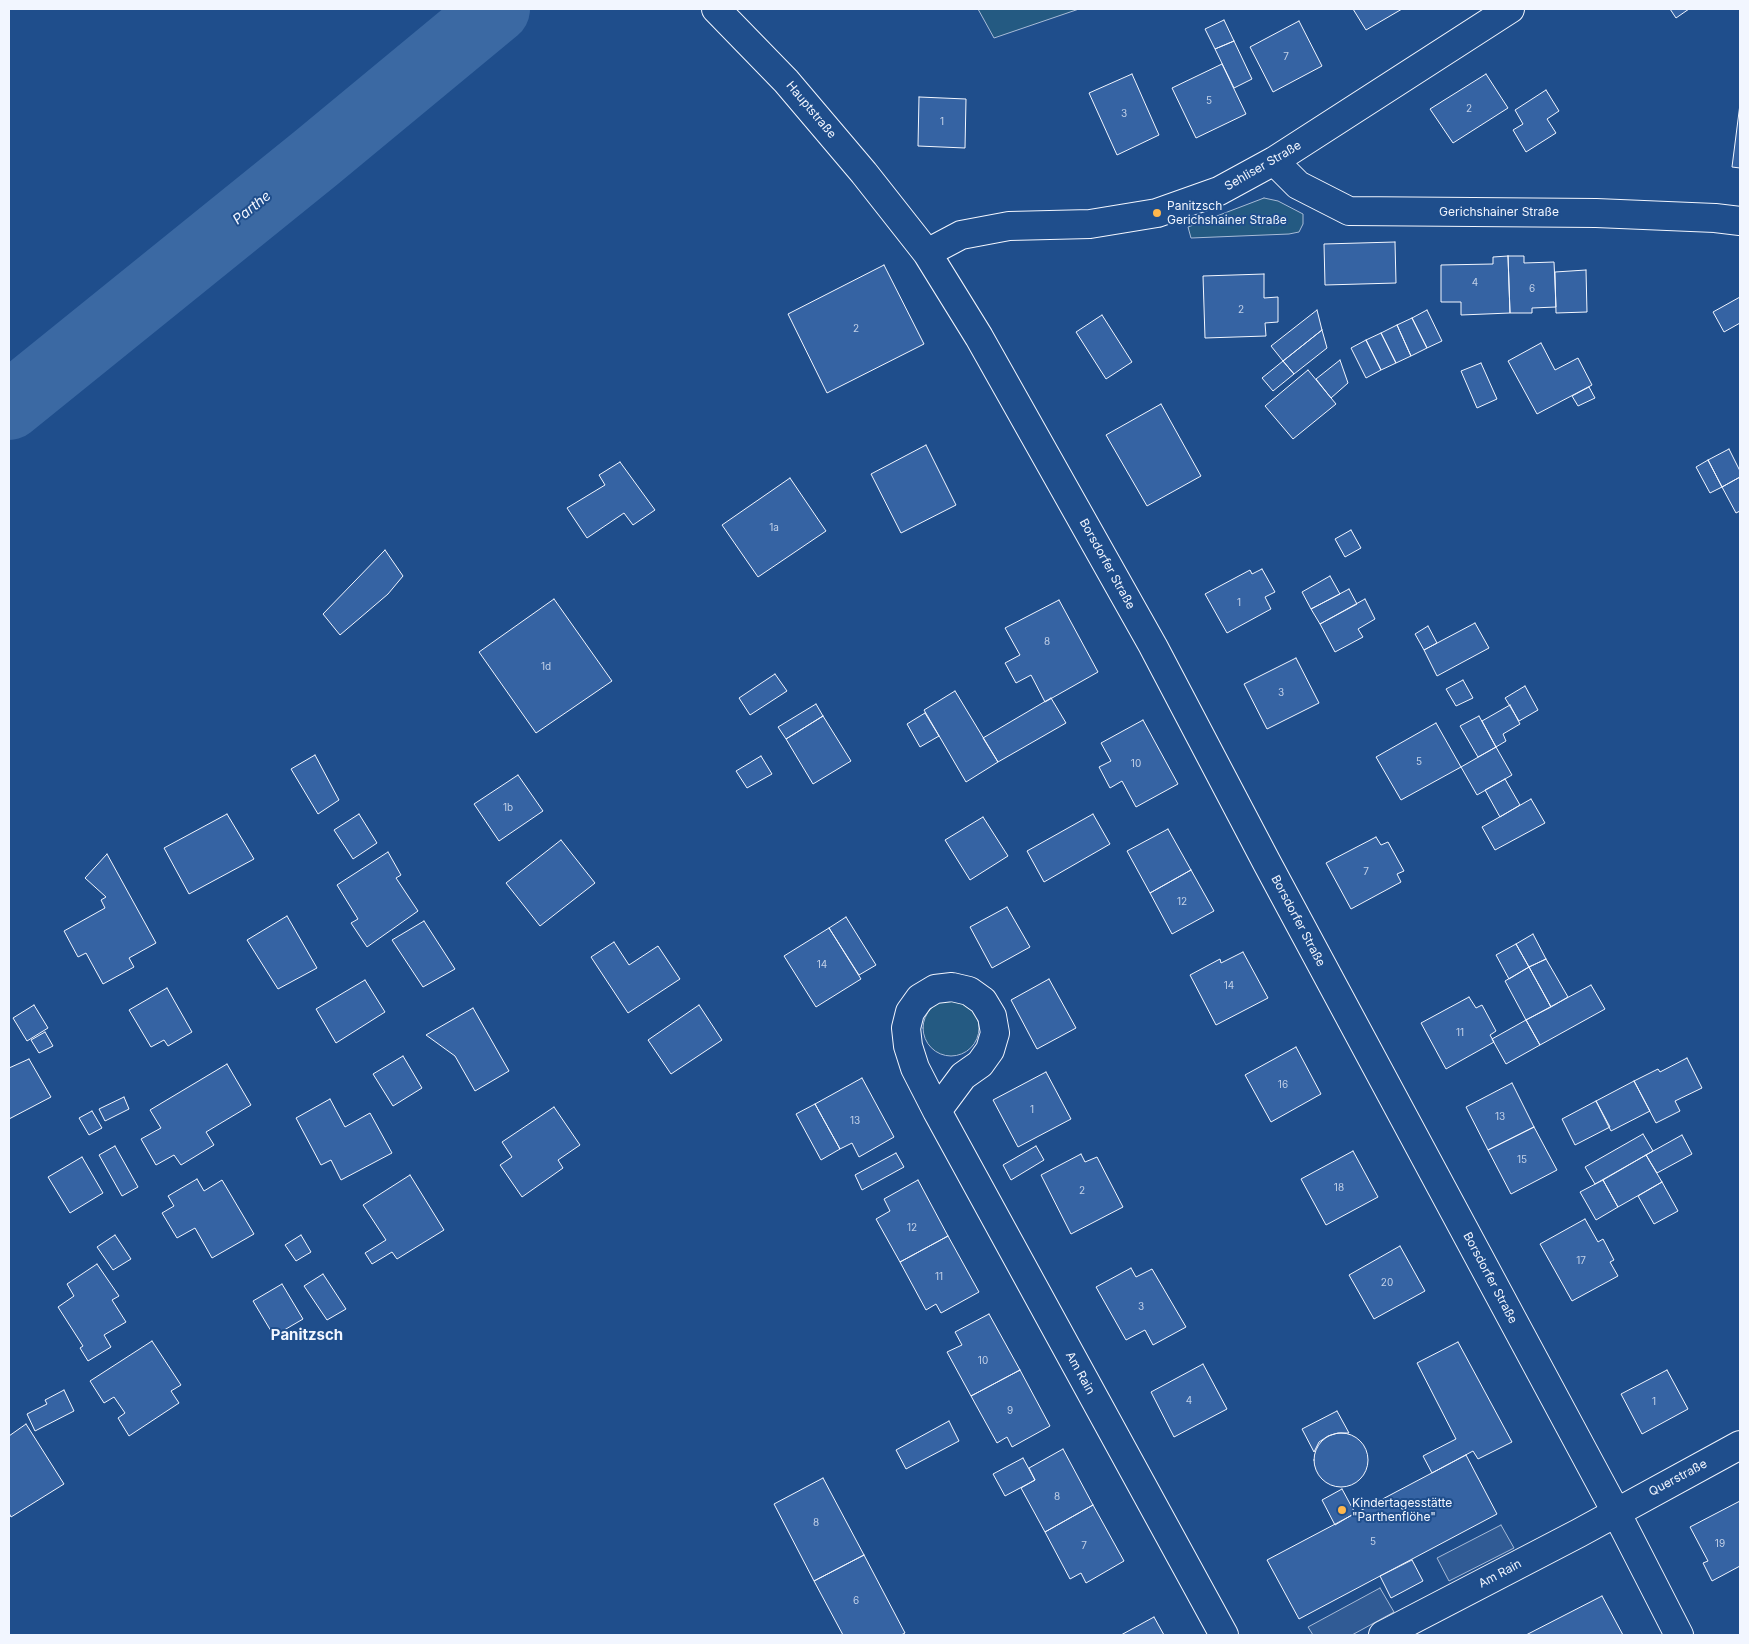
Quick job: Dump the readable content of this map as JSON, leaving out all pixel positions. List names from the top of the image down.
{
  "streets": {
    "street": [
      "Hauptstraße",
      "Sehliser Straße",
      "Gerichshainer Straße",
      "Borsdorfer Straße",
      "Am Rain",
      "Querstraße"
    ]
  },
  "crossings": [
    ["Hauptstraße", "Borsdorfer Straße"],
    ["Sehliser Straße", "Gerichshainer Straße"],
    ["Sehliser Straße", "Borsdorfer Straße"],
    ["Borsdorfer Straße", "Am Rain"],
    ["Borsdorfer Straße", "Querstraße"],
    ["Am Rain", "Querstraße"]
  ],
  "districts": ["Panitzsch"],
  "water": ["Parthe"],
  "places": ["Panitzsch Gerichshainer Straße", "Kindertagesstätte \"Parthenflöhe\""],
  "house_numbers": [
    "7",
    "5",
    "2",
    "3",
    "1",
    "4",
    "6",
    "2",
    "2",
    "1a",
    "1",
    "8",
    "1d",
    "3",
    "5",
    "10",
    "1b",
    "7",
    "12",
    "14",
    "14",
    "11",
    "16",
    "1",
    "13",
    "13",
    "15",
    "18",
    "2",
    "12",
    "17",
    "11",
    "20",
    "3",
    "10",
    "4",
    "1",
    "9",
    "8",
    "8",
    "5",
    "19",
    "7",
    "6"
  ]
}
